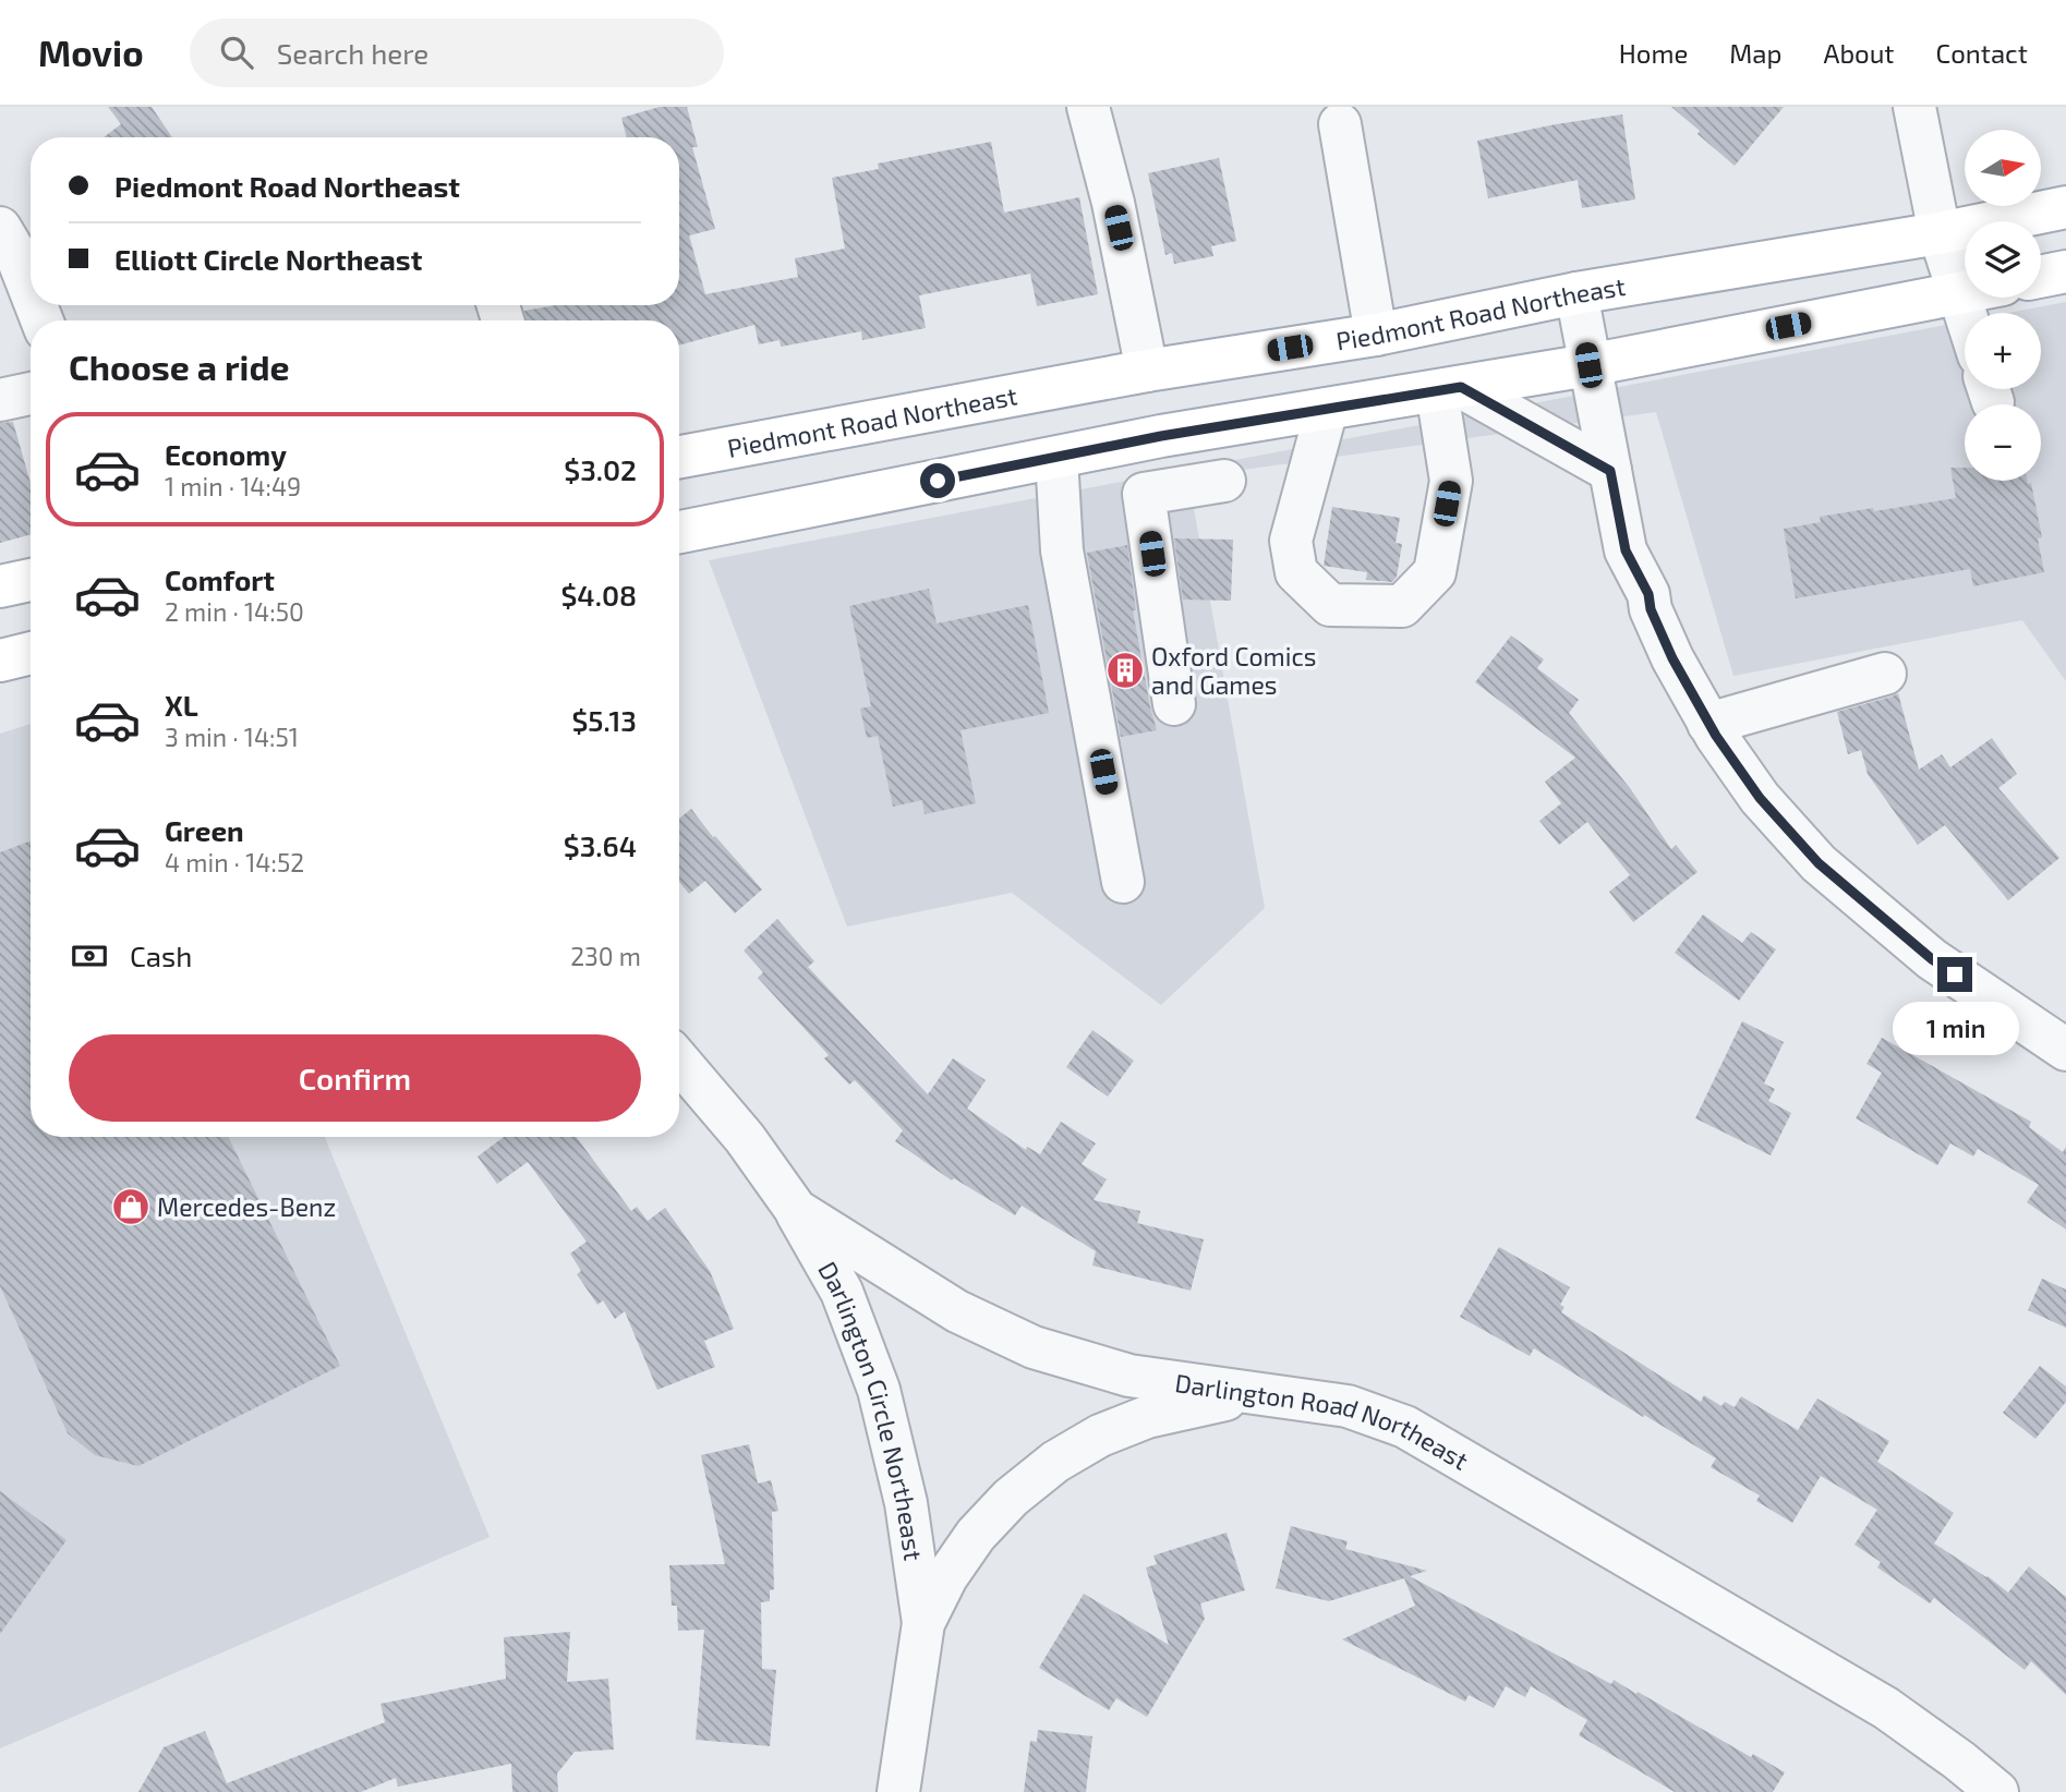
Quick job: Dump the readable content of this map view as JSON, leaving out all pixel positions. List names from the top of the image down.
{
  "streets": {
    "main road": ["Piedmont Road Northeast"],
    "street": ["Darlington Circle Northeast", "Darlington Road Northeast"]
  },
  "crossings": [
    ["Darlington Circle Northeast", "Darlington Road Northeast"]
  ],
  "places": {
    "building": ["Oxford Comics and Games"],
    "shop": ["Mercedes-Benz"]
  },
  "north": "right",
  "page": {
    "header": "Movio",
    "search": "Search here",
    "nav": [
      "Home",
      "Map",
      "About",
      "Contact"
    ],
    "map_buttons": ["+", "−"],
    "banner": ["Piedmont Road Northeast", "Elliott Circle Northeast"],
    "heading": "Choose a ride",
    "list": [
      {
        "name": "Economy",
        "note": "1 min · 14:49",
        "value": "$3.02"
      },
      {
        "name": "Comfort",
        "note": "2 min · 14:50",
        "value": "$4.08"
      },
      {
        "name": "XL",
        "note": "3 min · 14:51",
        "value": "$5.13"
      },
      {
        "name": "Green",
        "note": "4 min · 14:52",
        "value": "$3.64"
      }
    ],
    "pay": ["Cash", "230 m"],
    "bubble": "1 min",
    "buttons": "Confirm"
  }
}
